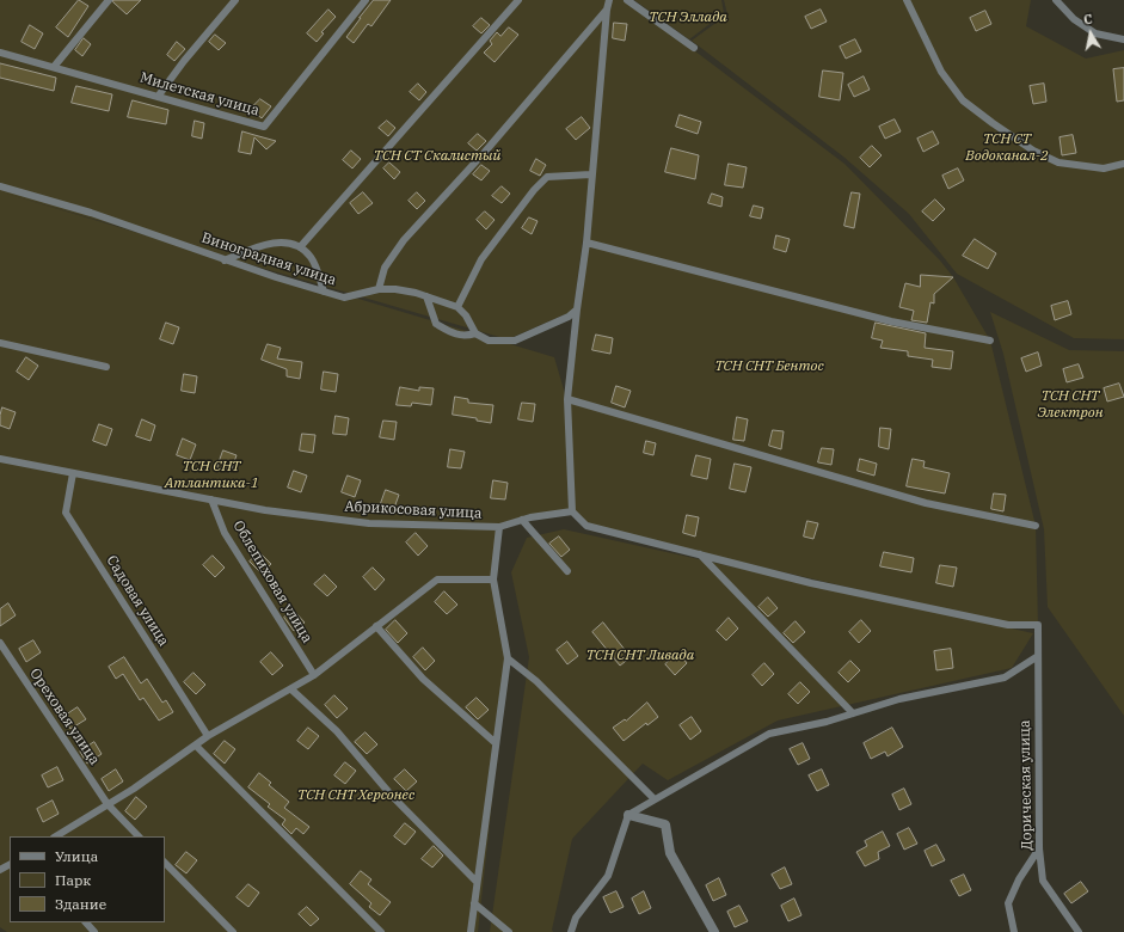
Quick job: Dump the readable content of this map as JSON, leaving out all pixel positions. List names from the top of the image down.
{
  "streets": {
    "lane": [
      "Милетская улица",
      "Виноградная улица",
      "Абрикосовая улица",
      "Облепиховая улица",
      "Садовая улица",
      "Ореховая улица",
      "Дорическая улица"
    ]
  },
  "crossings": [
    ["Абрикосовая улица", "Облепиховая улица"],
    ["Абрикосовая улица", "Садовая улица"]
  ],
  "parks": [
    "ТСН Эллада",
    "ТСН СТ Водоканал-2",
    "ТСН СТ Скалистый",
    "ТСН СНТ Бентос",
    "ТСН СНТ Электрон",
    "ТСН СНТ Атлантика-1",
    "ТСН СНТ Ливада",
    "ТСН СНТ Херсонес"
  ],
  "legend": ["Улица", "Парк", "Здание"],
  "north": "top"
}
